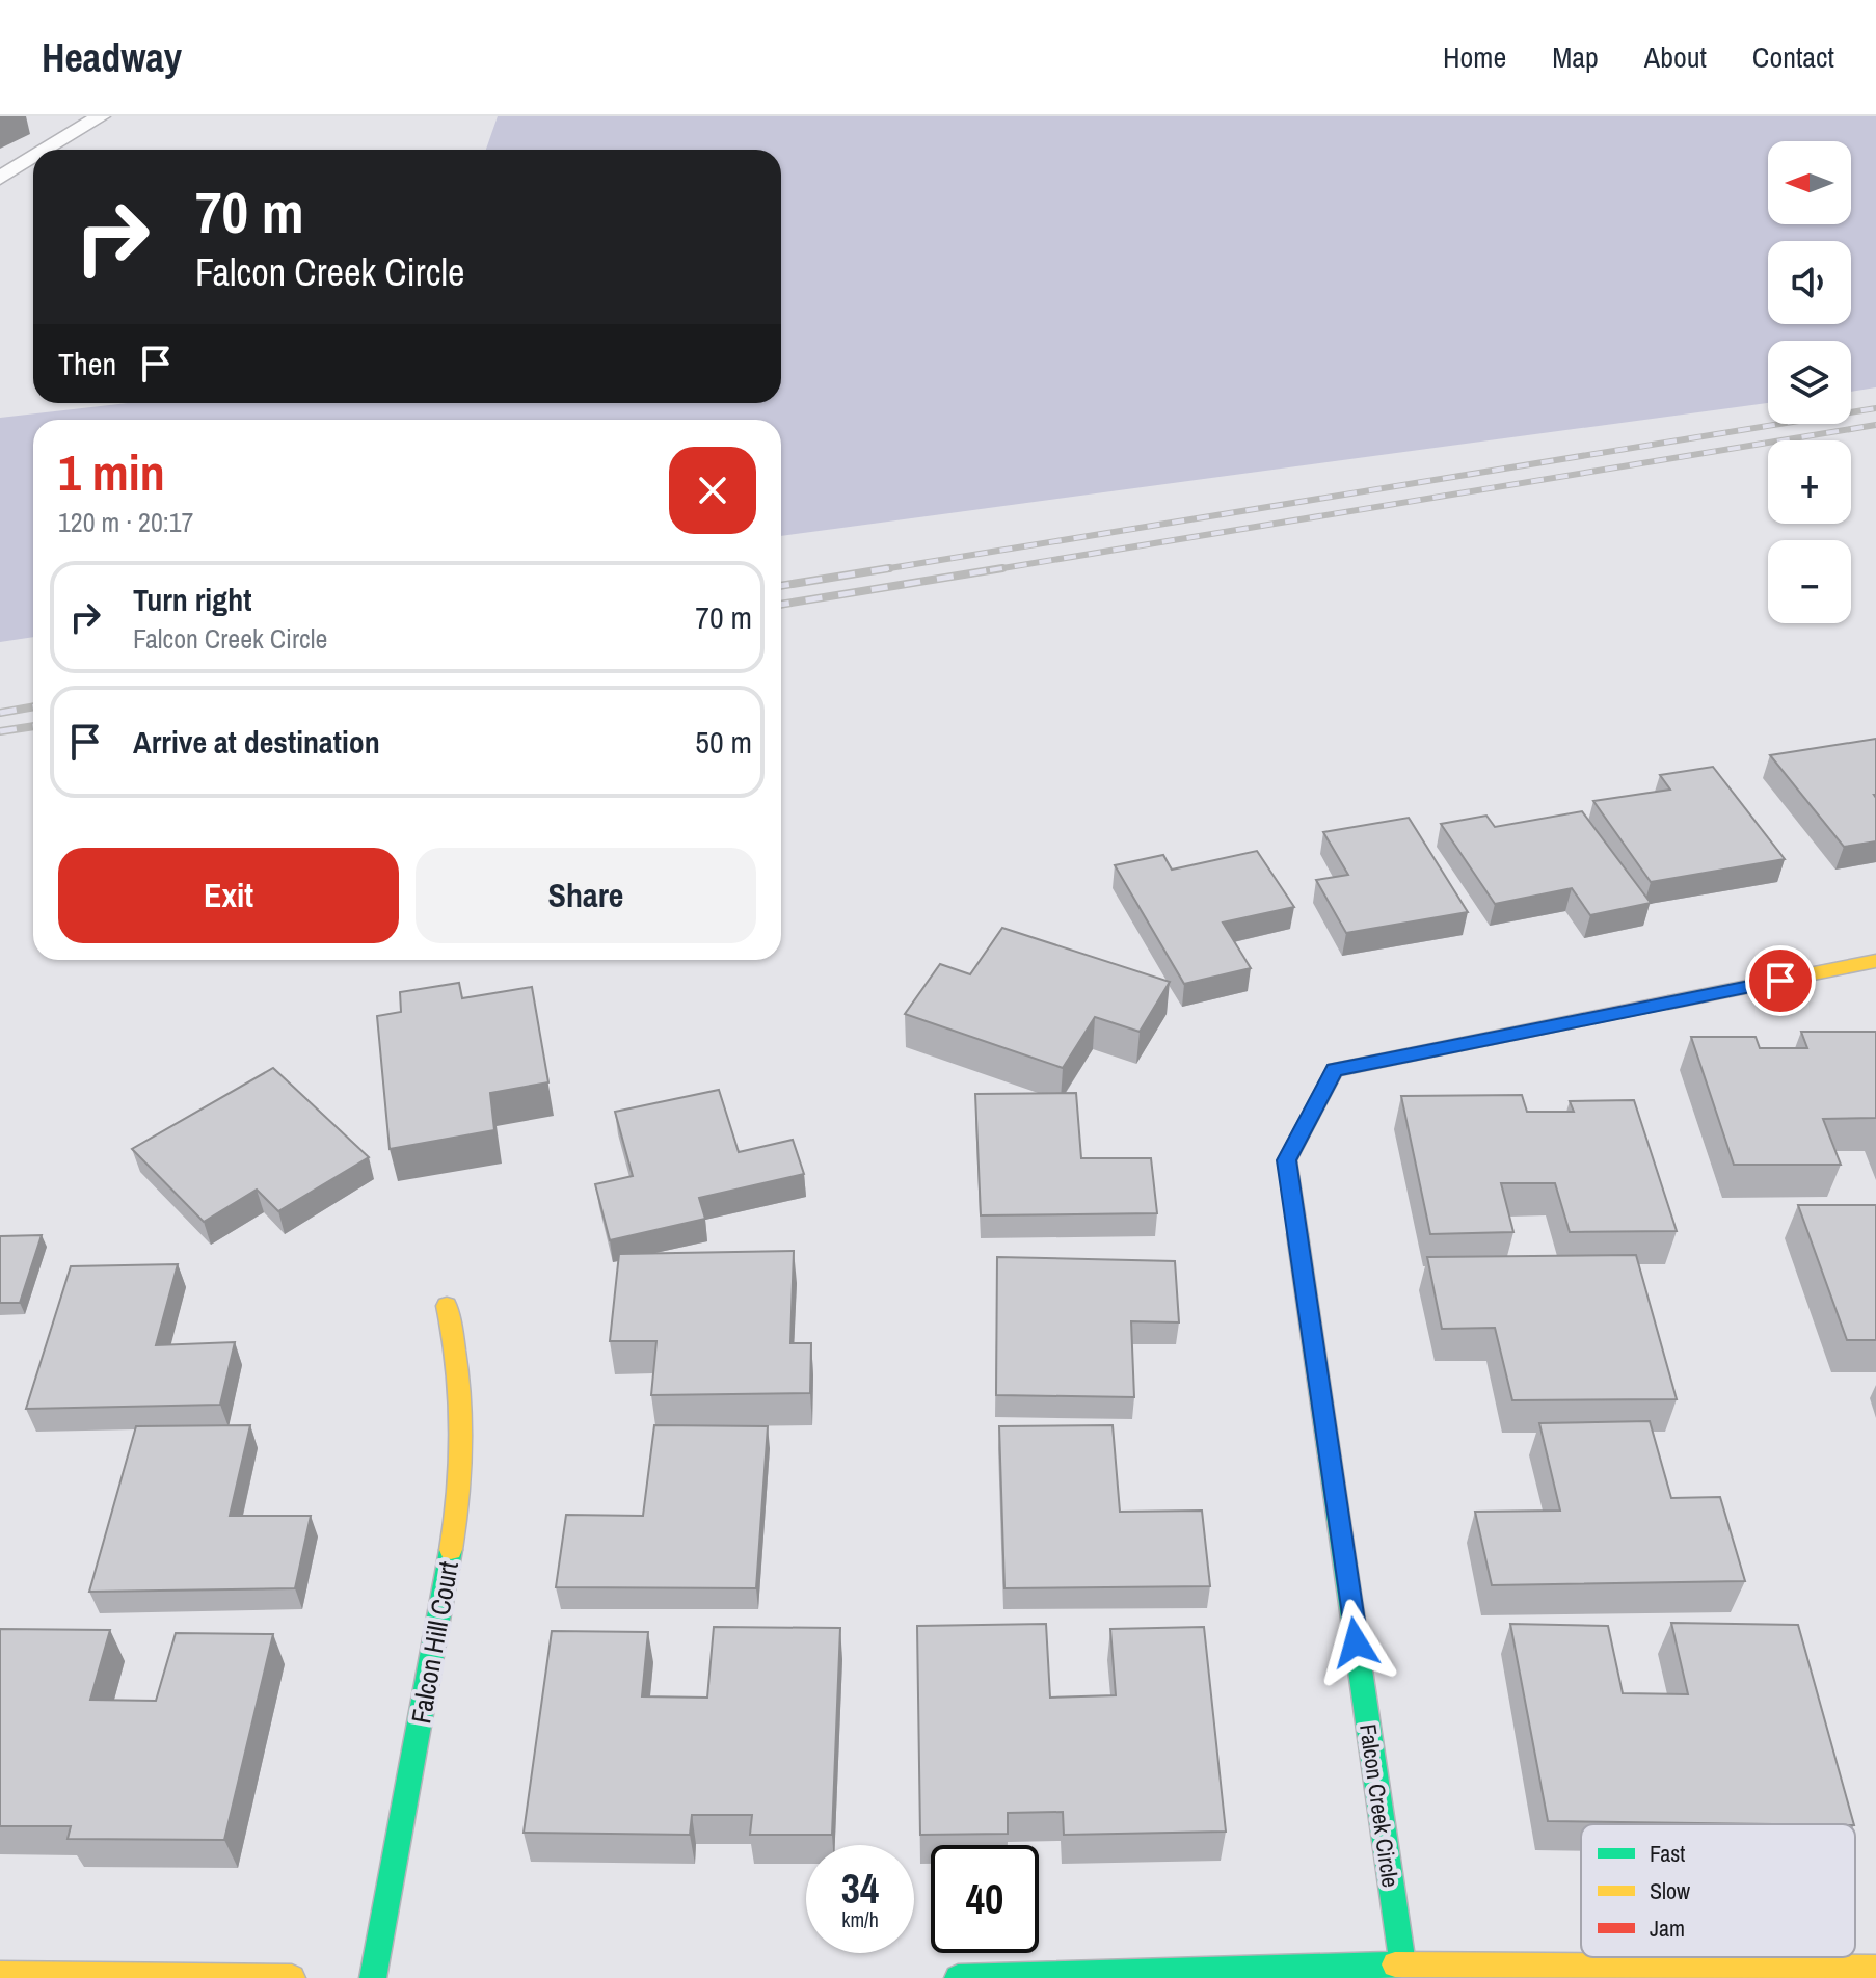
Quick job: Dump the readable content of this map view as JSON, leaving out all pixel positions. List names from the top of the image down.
{
  "streets": {
    "street": ["Falcon Hill Court", "Falcon Creek Circle"]
  },
  "legend": ["Fast", "Slow", "Jam"],
  "north": "left",
  "page": {
    "header": "Headway",
    "nav": [
      "Home",
      "Map",
      "About",
      "Contact"
    ],
    "map_buttons": ["+", "−"],
    "turn": ["70 m", "Falcon Creek Circle"],
    "then": "Then",
    "heading": ["1 min", "120 m · 20:17"],
    "list": [
      {
        "name": "Turn right",
        "note": "Falcon Creek Circle",
        "value": "70 m"
      },
      {
        "name": "Arrive at destination",
        "value": "50 m"
      }
    ],
    "buttons": ["Exit", "Share"],
    "speed": "34 km/h",
    "limit": "40"
  }
}
